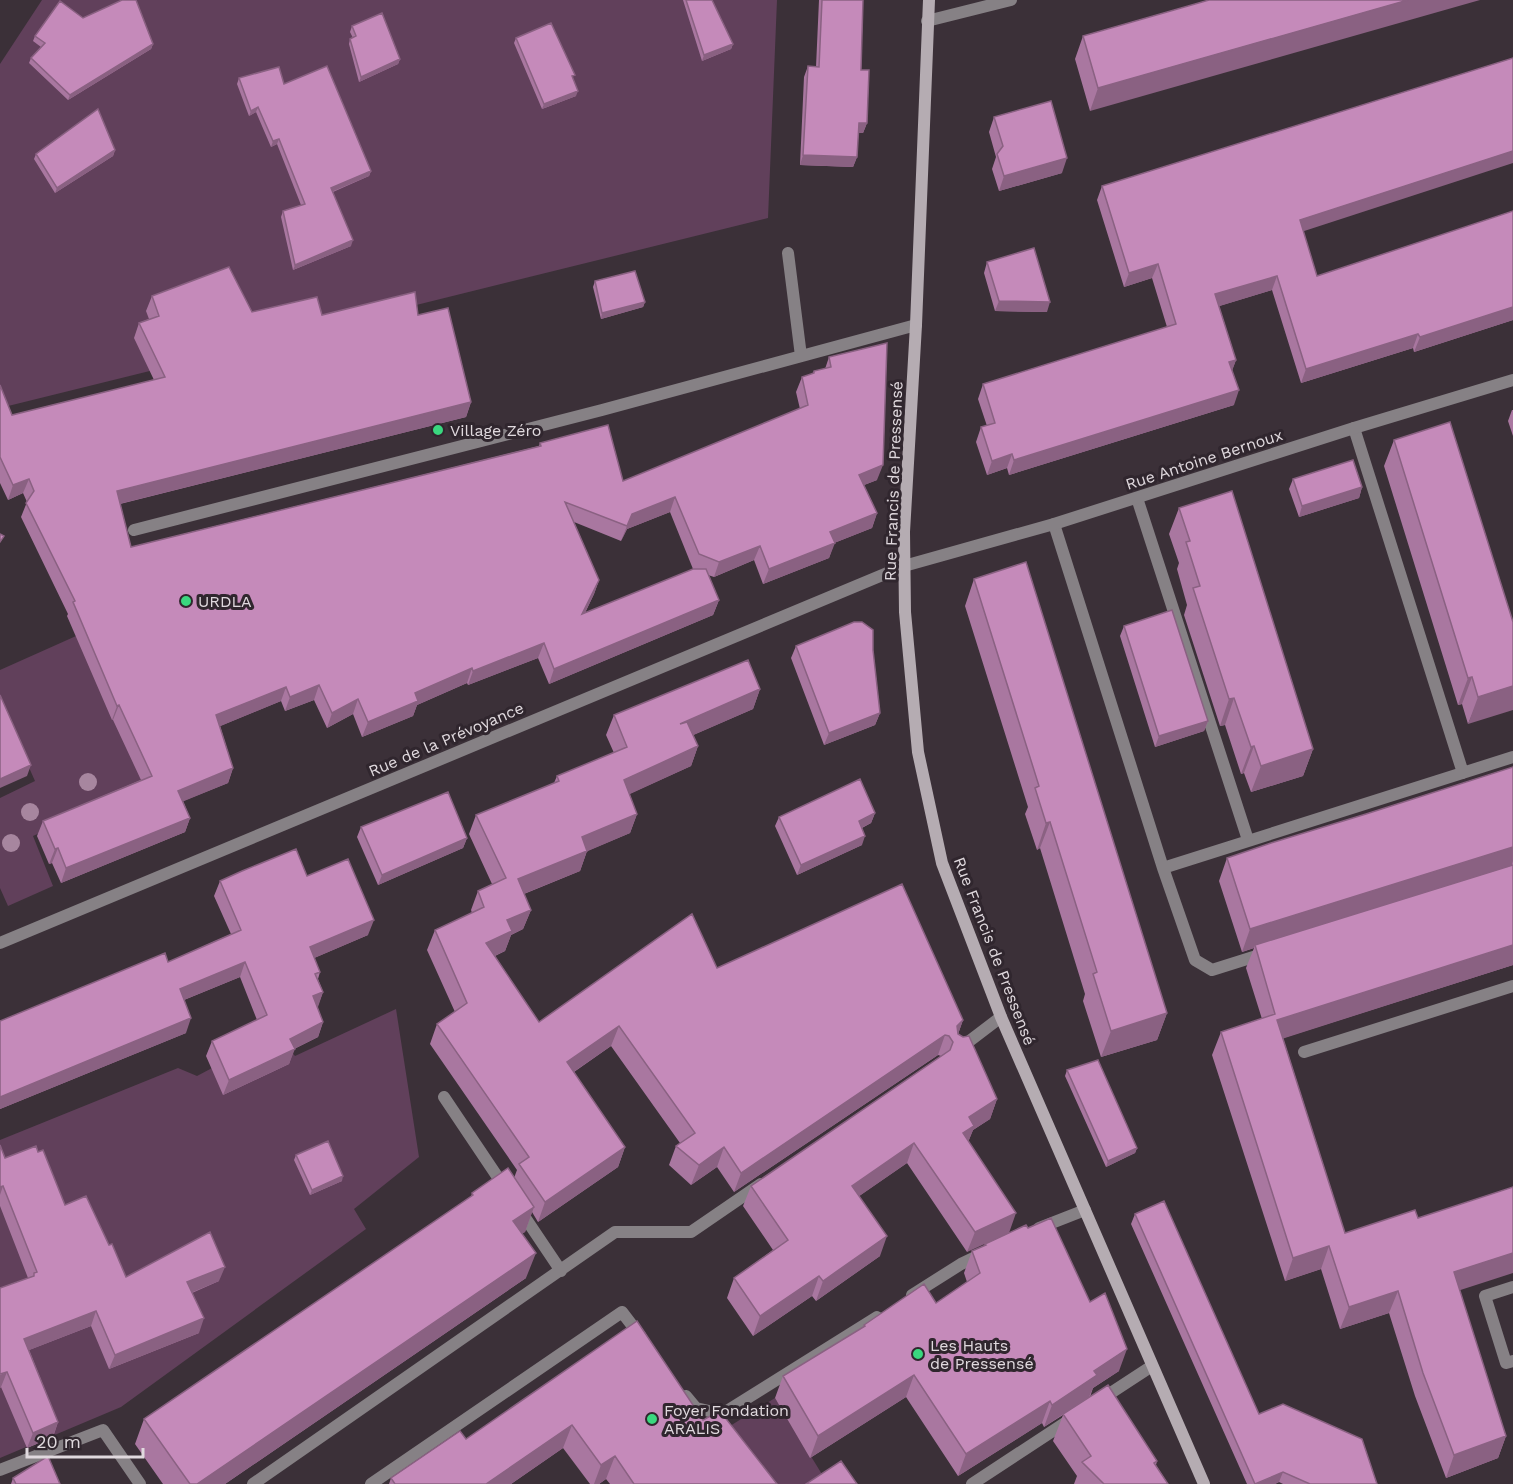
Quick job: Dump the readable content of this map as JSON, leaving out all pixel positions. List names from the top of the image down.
{
  "streets": {
    "street": ["Rue Antoine Bernoux", "Rue Francis de Pressensé", "Rue de la Prévoyance"]
  },
  "crossings": [
    ["Rue Antoine Bernoux", "Rue Francis de Pressensé"],
    ["Rue Antoine Bernoux", "Rue de la Prévoyance"],
    ["Rue Francis de Pressensé", "Rue de la Prévoyance"]
  ],
  "places": [
    "Village Zéro",
    "URDLA",
    "Les Hauts de Pressensé",
    "Foyer Fondation ARALIS"
  ],
  "scale_bar": "20 m"
}
